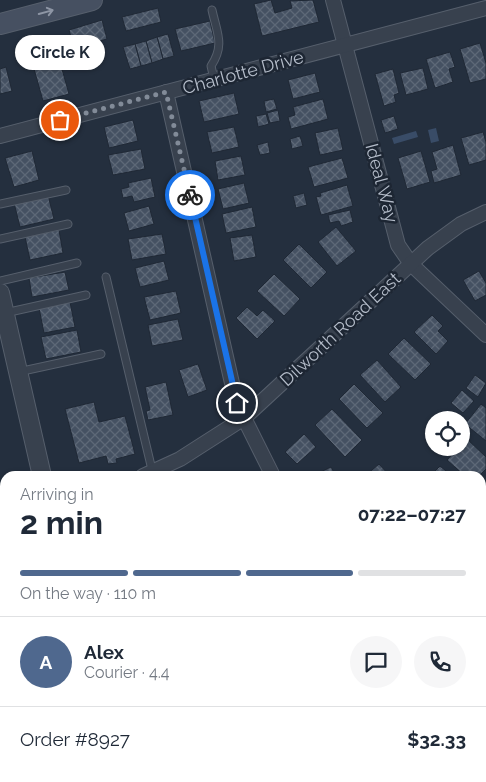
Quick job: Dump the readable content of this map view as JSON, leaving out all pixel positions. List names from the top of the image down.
{
  "streets": {
    "street": ["Charlotte Drive", "Ideal Way", "Dilworth Road East"]
  },
  "crossings": [
    ["Charlotte Drive", "Ideal Way"],
    ["Ideal Way", "Dilworth Road East"]
  ],
  "places": ["Circle K"],
  "page": {
    "bubble": "Circle K",
    "heading": ["2 min", "Arriving in", "07:22–07:27"],
    "panel": [
      "Alex",
      "Courier · 4.4",
      "Order #8927",
      "$32.33"
    ],
    "bar": "On the way · 110 m",
    "round": "A"
  }
}
